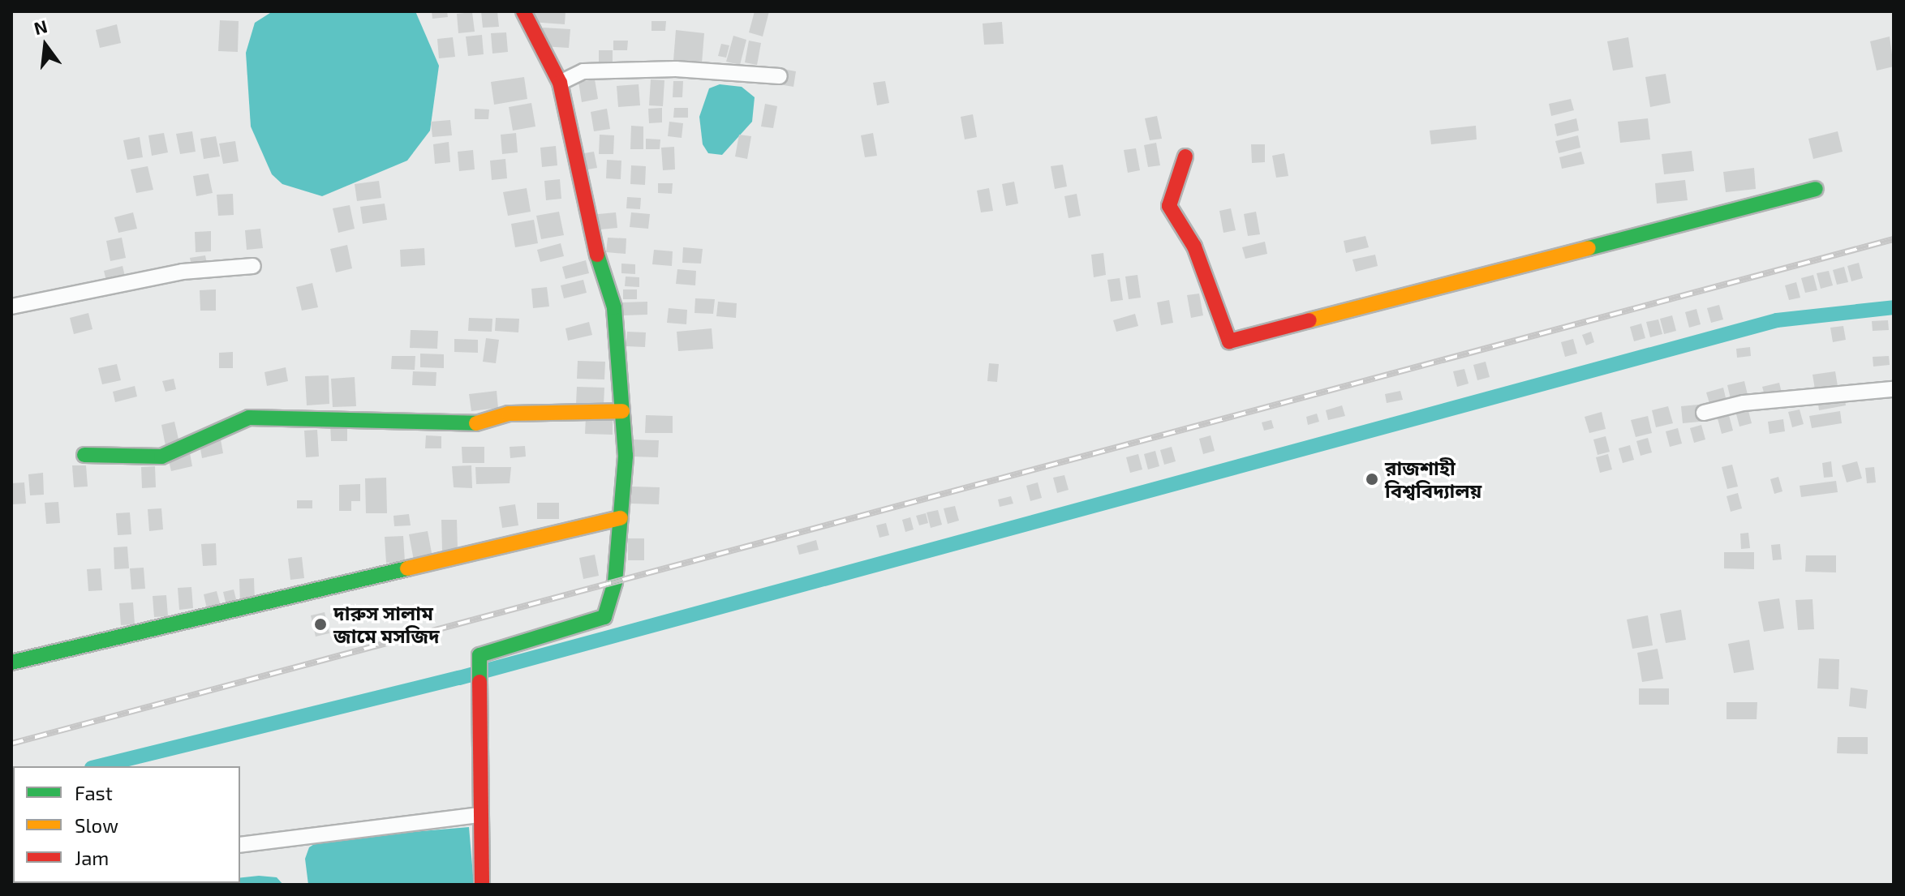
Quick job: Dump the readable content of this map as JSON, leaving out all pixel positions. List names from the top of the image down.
{
  "places": ["রাজশাহী বিশ্ববিদ্যালয়", "দারুস সালাম জামে মসজিদ"],
  "legend": ["Fast", "Slow", "Jam"],
  "north": "top"
}
